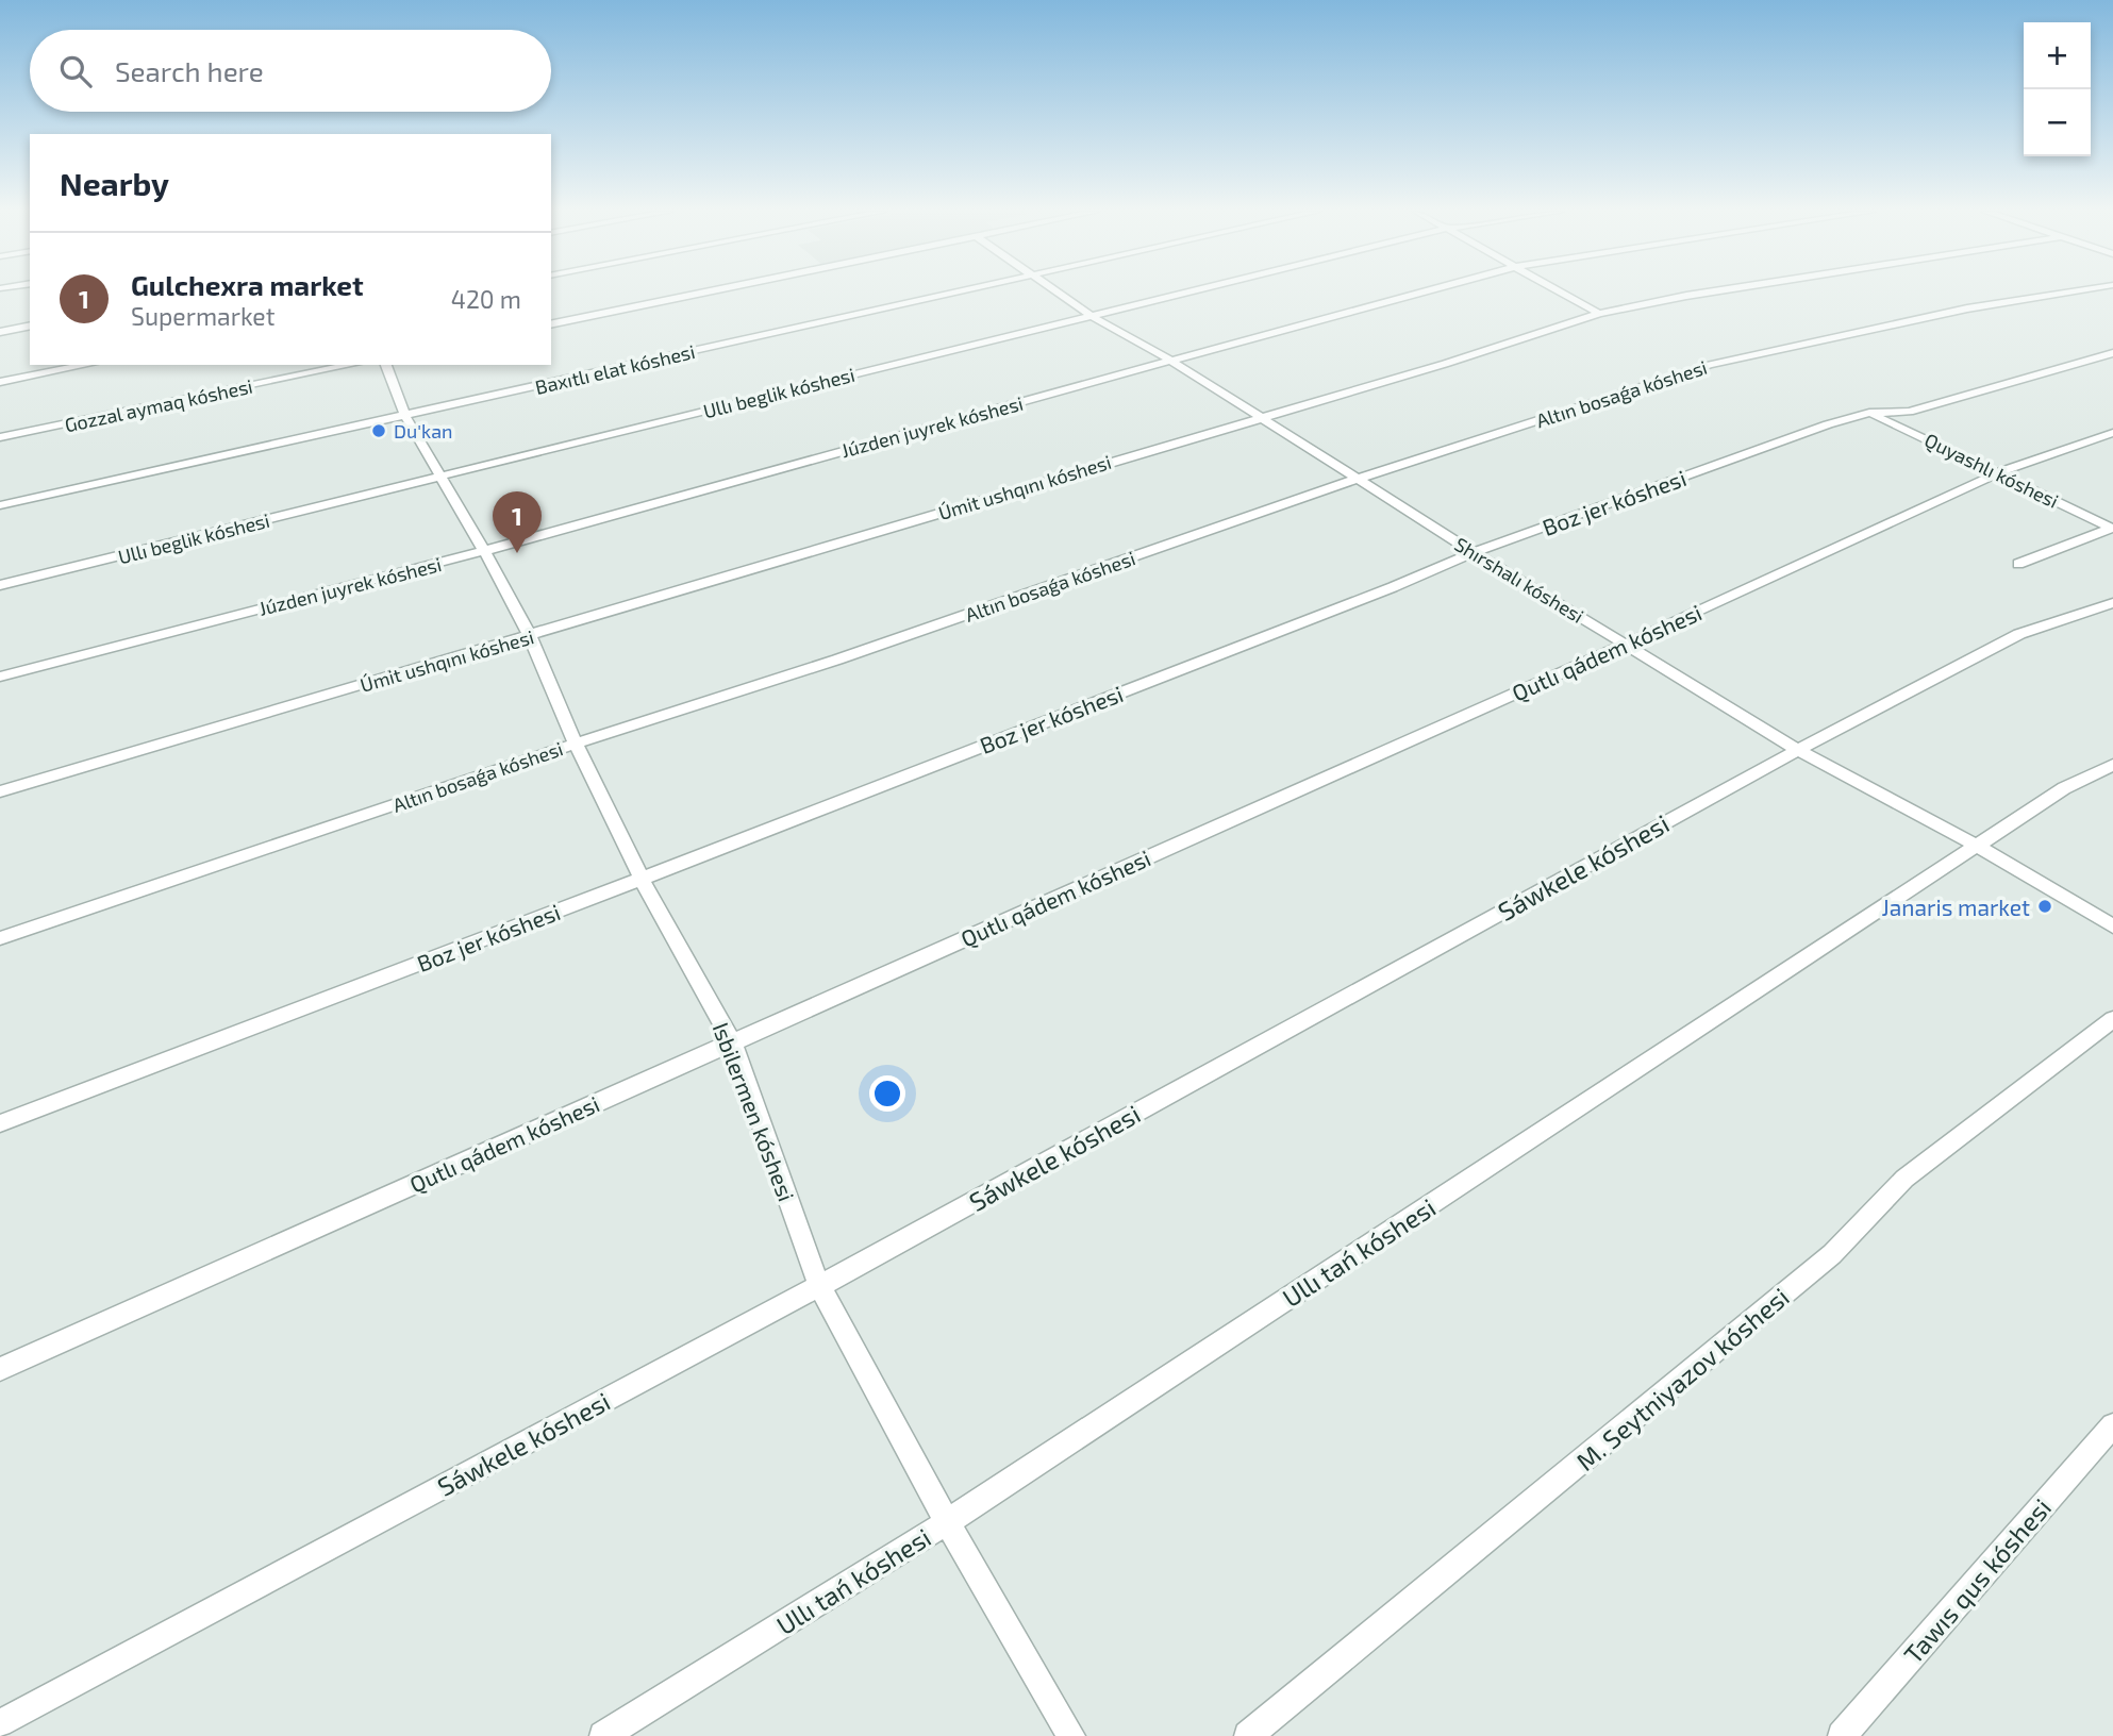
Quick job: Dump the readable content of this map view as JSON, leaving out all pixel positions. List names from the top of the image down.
{
  "streets": {
    "street": [
      "Baxıtlı elat kóshesi",
      "Ullı beglik kóshesi",
      "Altın bosaǵa kóshesi",
      "Gozzal aymaq kóshesi",
      "Júzden juyrek kóshesi",
      "Quyashlı kóshesi",
      "Úmit ushqını kóshesi",
      "Boz jer kóshesi",
      "Shırshalı kóshesi",
      "Qutlı qádem kóshesi",
      "Sáwkele kóshesi",
      "Isbilermen kóshesi",
      "Ullı tań kóshesi",
      "M. Seytniyazov kóshesi",
      "Tawıs qus kóshesi"
    ]
  },
  "crossings": [
    ["Baxıtlı elat kóshesi", "Isbilermen kóshesi"],
    ["Ullı beglik kóshesi", "Shırshalı kóshesi"],
    ["Ullı beglik kóshesi", "Isbilermen kóshesi"],
    ["Altın bosaǵa kóshesi", "Shırshalı kóshesi"],
    ["Altın bosaǵa kóshesi", "Isbilermen kóshesi"],
    ["Júzden juyrek kóshesi", "Shırshalı kóshesi"],
    ["Júzden juyrek kóshesi", "Isbilermen kóshesi"],
    ["Quyashlı kóshesi", "Boz jer kóshesi"],
    ["Quyashlı kóshesi", "Qutlı qádem kóshesi"],
    ["Úmit ushqını kóshesi", "Shırshalı kóshesi"],
    ["Úmit ushqını kóshesi", "Isbilermen kóshesi"],
    ["Boz jer kóshesi", "Shırshalı kóshesi"],
    ["Boz jer kóshesi", "Isbilermen kóshesi"],
    ["Shırshalı kóshesi", "Qutlı qádem kóshesi"],
    ["Shırshalı kóshesi", "Sáwkele kóshesi"],
    ["Shırshalı kóshesi", "Ullı tań kóshesi"],
    ["Qutlı qádem kóshesi", "Isbilermen kóshesi"],
    ["Sáwkele kóshesi", "Isbilermen kóshesi"],
    ["Isbilermen kóshesi", "Ullı tań kóshesi"]
  ],
  "places": ["Du'kan", "Janaris market"],
  "page": {
    "map_buttons": ["+", "−"],
    "search": "Search here",
    "heading": "Nearby",
    "list": [
      {
        "mark": "1",
        "name": "Gulchexra market",
        "note": "Supermarket",
        "value": "420 m"
      }
    ],
    "pins": "1"
  }
}
